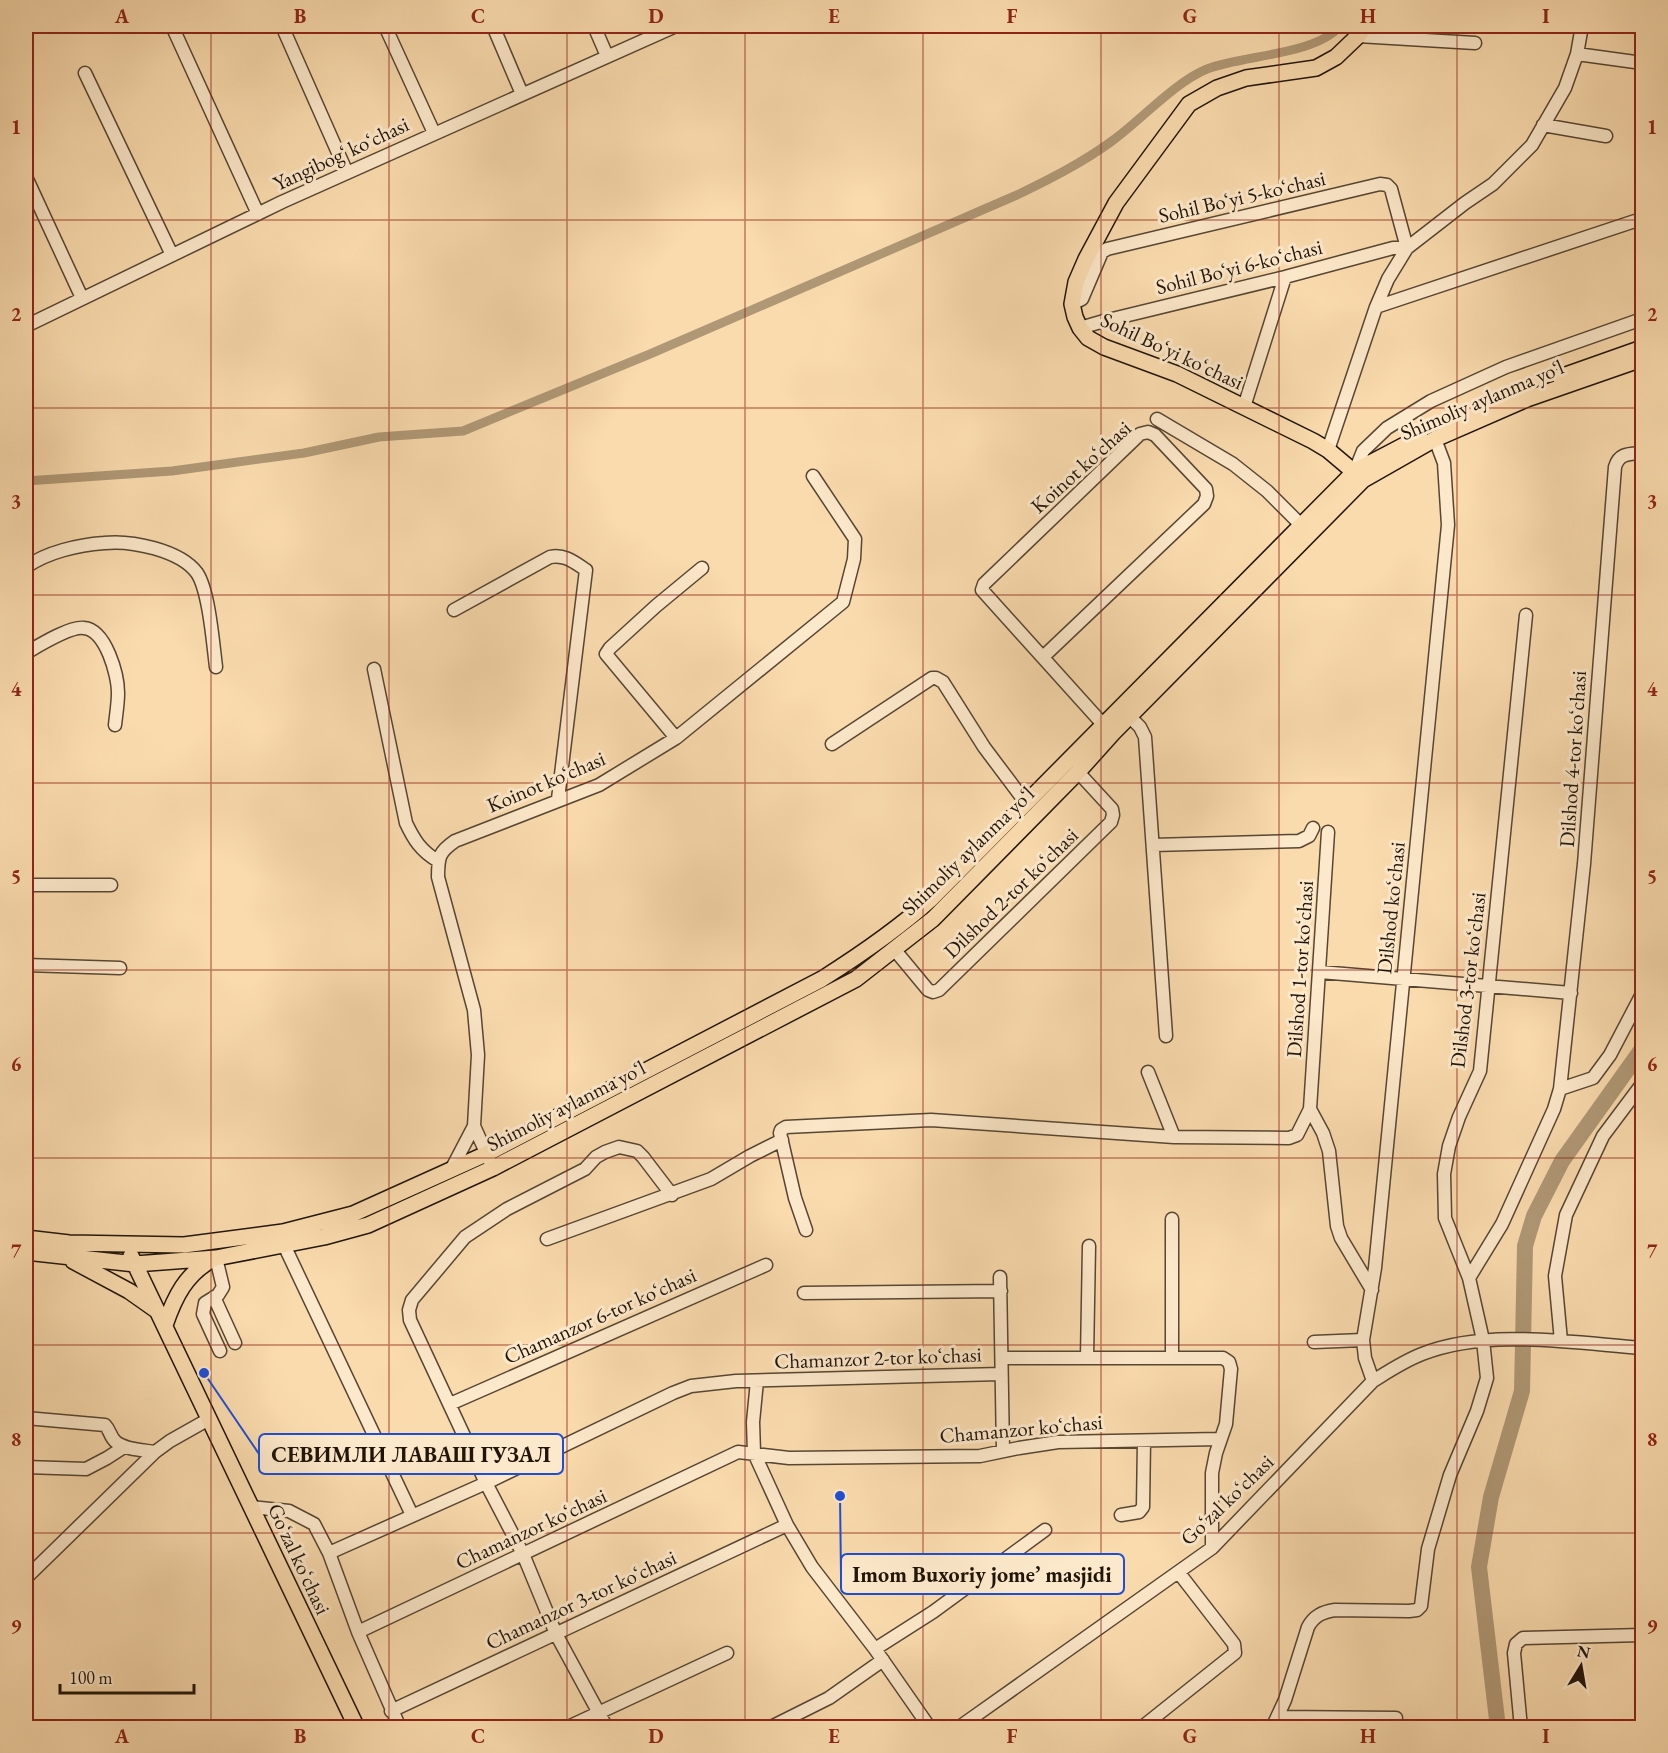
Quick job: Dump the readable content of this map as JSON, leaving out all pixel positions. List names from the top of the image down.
{
  "streets": {
    "main road": ["Sohil Boʻyi koʻchasi", "Shimoliy aylanma yoʻl", "Goʻzal koʻchasi"],
    "street": [
      "Yangibogʻ koʻchasi",
      "Sohil Boʻyi 5-koʻchasi",
      "Sohil Boʻyi 6-koʻchasi",
      "Koinot koʻchasi",
      "Dilshod 4-tor koʻchasi",
      "Dilshod 2-tor koʻchasi",
      "Dilshod koʻchasi",
      "Dilshod 1-tor koʻchasi",
      "Dilshod 3-tor koʻchasi",
      "Chamanzor 6-tor koʻchasi",
      "Chamanzor 2-tor koʻchasi",
      "Chamanzor koʻchasi",
      "Chamanzor 3-tor koʻchasi"
    ]
  },
  "crossings": [
    ["Sohil Boʻyi 5-koʻchasi", "Sohil Boʻyi 6-koʻchasi"],
    ["Sohil Boʻyi 5-koʻchasi", "Sohil Boʻyi koʻchasi"],
    ["Sohil Boʻyi 6-koʻchasi", "Sohil Boʻyi koʻchasi"],
    ["Sohil Boʻyi koʻchasi", "Shimoliy aylanma yoʻl"],
    ["Shimoliy aylanma yoʻl", "Koinot koʻchasi"],
    ["Shimoliy aylanma yoʻl", "Dilshod 2-tor koʻchasi"],
    ["Shimoliy aylanma yoʻl", "Dilshod koʻchasi"],
    ["Shimoliy aylanma yoʻl", "Goʻzal koʻchasi"],
    ["Dilshod 4-tor koʻchasi", "Dilshod 3-tor koʻchasi"],
    ["Dilshod koʻchasi", "Goʻzal koʻchasi"],
    ["Dilshod 3-tor koʻchasi", "Goʻzal koʻchasi"]
  ],
  "places": ["СЕВИМЛИ ЛАВАШ ГУЗАЛ", "Imom Buxoriy jome’ masjidi"],
  "scale_bar": "100 m",
  "north": "top",
  "grid": {
    "columns": [
      "A",
      "B",
      "C",
      "D",
      "E",
      "F",
      "G",
      "H",
      "I"
    ],
    "rows": [
      "1",
      "2",
      "3",
      "4",
      "5",
      "6",
      "7",
      "8",
      "9"
    ]
  }
}
